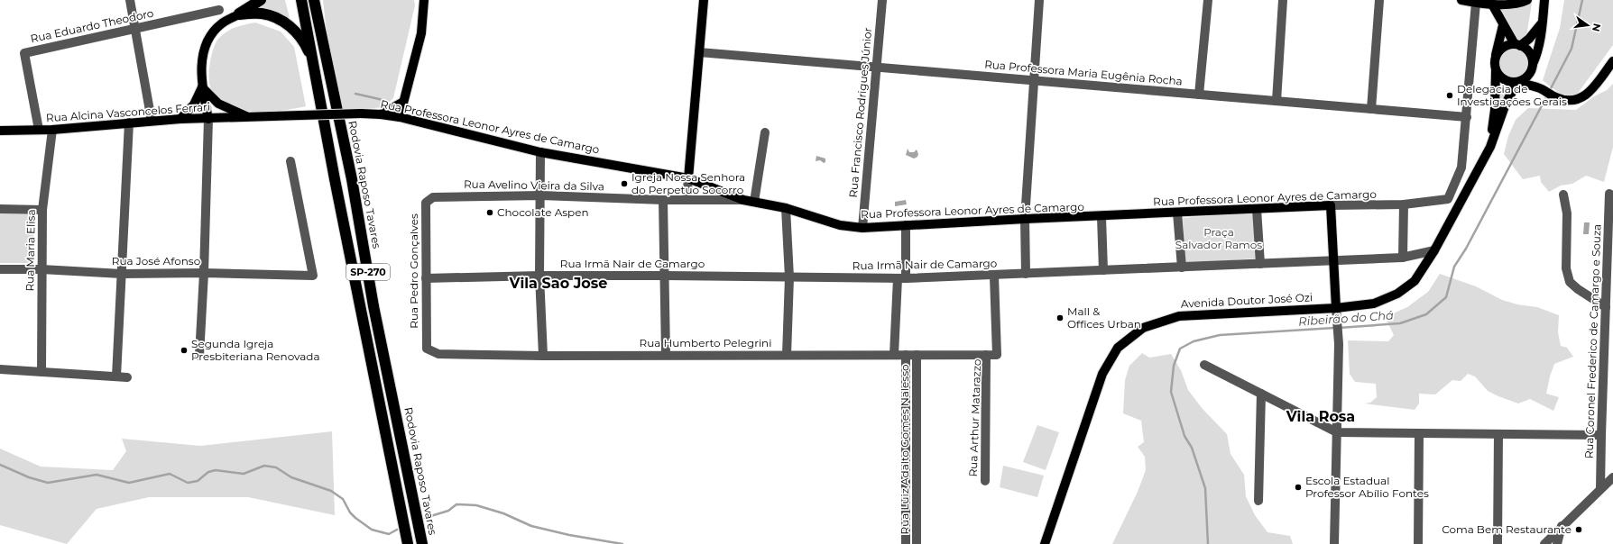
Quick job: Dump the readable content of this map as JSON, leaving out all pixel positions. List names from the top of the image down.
{
  "streets": {
    "highway": ["Rodovia Raposo Tavares", "SP-270"],
    "main road": ["Rua Alcina Vasconcelos Ferrari", "Rua Professora Leonor Ayres de Camargo", "Avenida Doutor José Ozi"],
    "street": [
      "Rua Eduardo Theodoro",
      "Rua Professora Maria Eugênia Rocha",
      "Rua Francisco Rodrigues Júnior",
      "Rua Avelino Vieira da Silva",
      "Rua Maria Elisa",
      "Rua José Afonso",
      "Rua Irmã Nair de Camargo",
      "Rua Pedro Gonçalves",
      "Rua Coronel Frederico de Camargo e Souza",
      "Rua Humberto Pelegrini",
      "Rua Arthur Matarazzo",
      "Rua Luiz Adalto Gomes Nalesso"
    ]
  },
  "crossings": [
    ["Rua Eduardo Theodoro", "Rua Alcina Vasconcelos Ferrari"],
    ["Rua Professora Maria Eugênia Rocha", "Rua Francisco Rodrigues Júnior"],
    ["Rua Professora Maria Eugênia Rocha", "Rua Professora Leonor Ayres de Camargo"],
    ["Rua Alcina Vasconcelos Ferrari", "Rua Professora Leonor Ayres de Camargo"],
    ["Rua Alcina Vasconcelos Ferrari", "Rua Maria Elisa"],
    ["Rua Francisco Rodrigues Júnior", "Rua Professora Leonor Ayres de Camargo"],
    ["Rua Professora Leonor Ayres de Camargo", "Rua Avelino Vieira da Silva"],
    ["Rua Professora Leonor Ayres de Camargo", "Rua Luiz Adalto Gomes Nalesso"],
    ["Rua Avelino Vieira da Silva", "Rua Pedro Gonçalves"],
    ["Rua Maria Elisa", "Rua José Afonso"],
    ["Rua Irmã Nair de Camargo", "Rua Pedro Gonçalves"],
    ["Rua Irmã Nair de Camargo", "Avenida Doutor José Ozi"],
    ["Rua Irmã Nair de Camargo", "Rua Arthur Matarazzo"],
    ["Rua Irmã Nair de Camargo", "Rua Luiz Adalto Gomes Nalesso"],
    ["Rua Pedro Gonçalves", "Rua Humberto Pelegrini"],
    ["Rua Humberto Pelegrini", "Rua Arthur Matarazzo"],
    ["Rua Humberto Pelegrini", "Rua Luiz Adalto Gomes Nalesso"]
  ],
  "districts": ["Vila Sao Jose", "Vila Rosa"],
  "water": ["Ribeirão do Chá"],
  "parks": ["Praça Salvador Ramos"],
  "places": [
    "Delegacia de Investigações Gerais",
    "Igreja Nossa Senhora do Perpetuo Socorro",
    "Chocolate Aspen",
    "Mall & Offices Urban",
    "Segunda Igreja Presbiteriana Renovada",
    "Escola Estadual Professor Abílio Fontes",
    "Coma Bem Restaurante"
  ],
  "north": "right"
}
